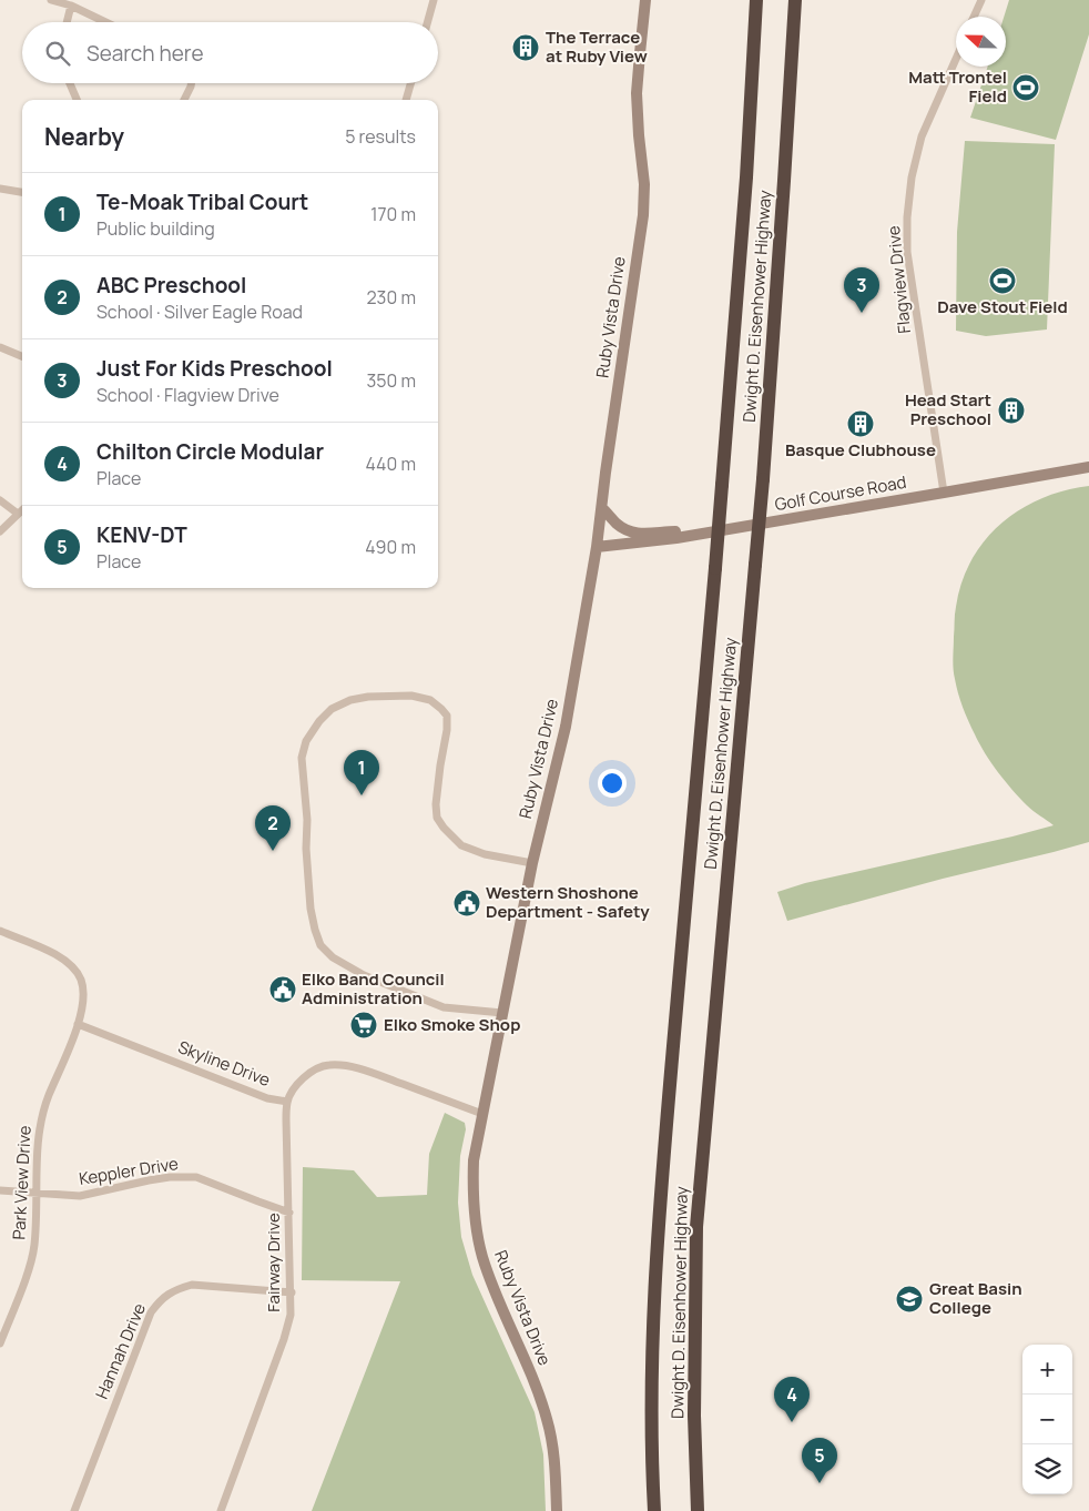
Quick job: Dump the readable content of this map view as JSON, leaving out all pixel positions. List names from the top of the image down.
{
  "streets": {
    "highway": ["Dwight D. Eisenhower Highway"],
    "street": [
      "Flagview Drive",
      "Ruby Vista Drive",
      "Golf Course Road",
      "Skyline Drive",
      "Keppler Drive",
      "Park View Drive",
      "Fairway Drive",
      "Hannah Drive"
    ]
  },
  "crossings": [
    ["Flagview Drive", "Golf Course Road"],
    ["Ruby Vista Drive", "Golf Course Road"],
    ["Ruby Vista Drive", "Skyline Drive"],
    ["Skyline Drive", "Park View Drive"],
    ["Skyline Drive", "Fairway Drive"],
    ["Keppler Drive", "Park View Drive"],
    ["Keppler Drive", "Fairway Drive"],
    ["Fairway Drive", "Hannah Drive"]
  ],
  "places": {
    "building": ["The Terrace at Ruby View", "Head Start Preschool", "Basque Clubhouse"],
    "sports": ["Matt Trontel Field", "Dave Stout Field"],
    "public building": ["Western Shoshone Department - Safety", "Elko Band Council Administration"],
    "supermarket": ["Elko Smoke Shop"],
    "school or university": ["Great Basin College"]
  },
  "north": "left",
  "page": {
    "search": "Search here",
    "heading": ["Nearby", "5 results"],
    "list": [
      {
        "mark": "1",
        "name": "Te-Moak Tribal Court",
        "note": "Public building",
        "value": "170 m"
      },
      {
        "mark": "2",
        "name": "ABC Preschool",
        "note": "School · Silver Eagle Road",
        "value": "230 m"
      },
      {
        "mark": "3",
        "name": "Just For Kids Preschool",
        "note": "School · Flagview Drive",
        "value": "350 m"
      },
      {
        "mark": "4",
        "name": "Chilton Circle Modular",
        "note": "Place",
        "value": "440 m"
      },
      {
        "mark": "5",
        "name": "KENV-DT",
        "note": "Place",
        "value": "490 m"
      }
    ],
    "pins": [
      "3",
      "1",
      "2",
      "4",
      "5"
    ],
    "map_buttons": ["+", "−"]
  }
}
